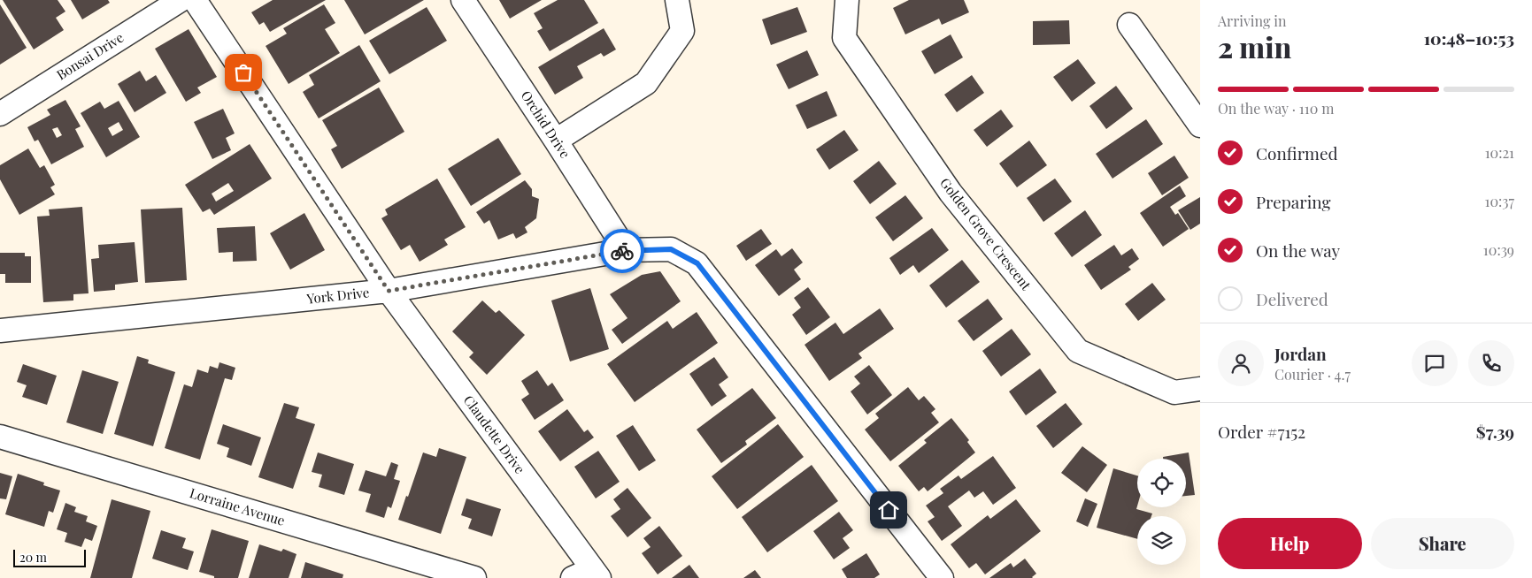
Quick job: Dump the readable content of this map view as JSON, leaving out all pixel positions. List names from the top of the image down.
{
  "streets": {
    "street": [
      "Bonsai Drive",
      "Orchid Drive",
      "Golden Grove Crescent",
      "York Drive",
      "Claudette Drive",
      "Lorraine Avenue"
    ]
  },
  "crossings": [
    ["Orchid Drive", "York Drive"],
    ["York Drive", "Claudette Drive"]
  ],
  "scale_bar": "20 m",
  "page": {
    "heading": ["2 min", "Arriving in", "10:48–10:53"],
    "panel": [
      "Jordan",
      "Courier · 4.7",
      "Order #7152",
      "$7.39"
    ],
    "bar": "On the way · 110 m",
    "list": [
      ["Confirmed", "10:21"],
      ["Preparing", "10:37"],
      ["On the way", "10:39"],
      "Delivered"
    ],
    "buttons": ["Help", "Share"],
    "scale": "20 m"
  }
}
